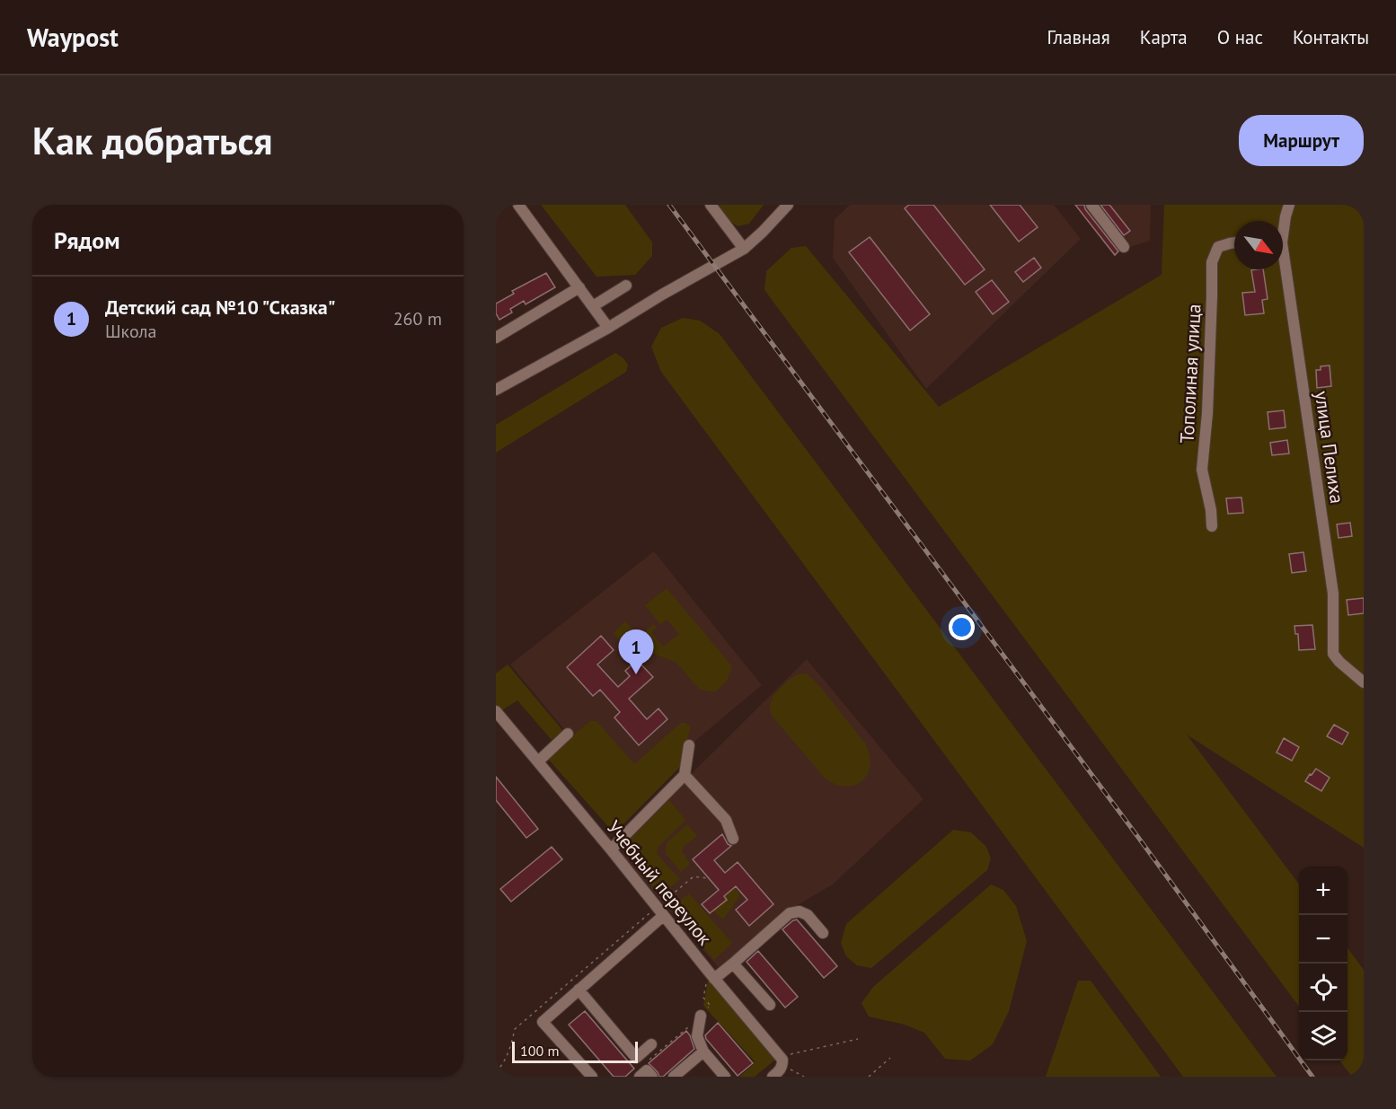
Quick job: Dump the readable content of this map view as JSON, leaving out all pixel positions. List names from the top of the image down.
{
  "streets": {
    "street": ["Тополиная улица", "улица Пелиха", "Учебный переулок"]
  },
  "scale_bar": "100 m",
  "north": "bottom right",
  "page": {
    "header": "Waypost",
    "nav": [
      "Главная",
      "Карта",
      "О нас",
      "Контакты"
    ],
    "buttons": "Маршрут",
    "title": "Как добраться",
    "heading": "Рядом",
    "list": [
      {
        "mark": "1",
        "name": "Детский сад №10 \"Сказка\"",
        "note": "Школа",
        "value": "260 m"
      }
    ],
    "pins": "1",
    "map_buttons": ["+", "−"],
    "scale": "100 m"
  }
}
